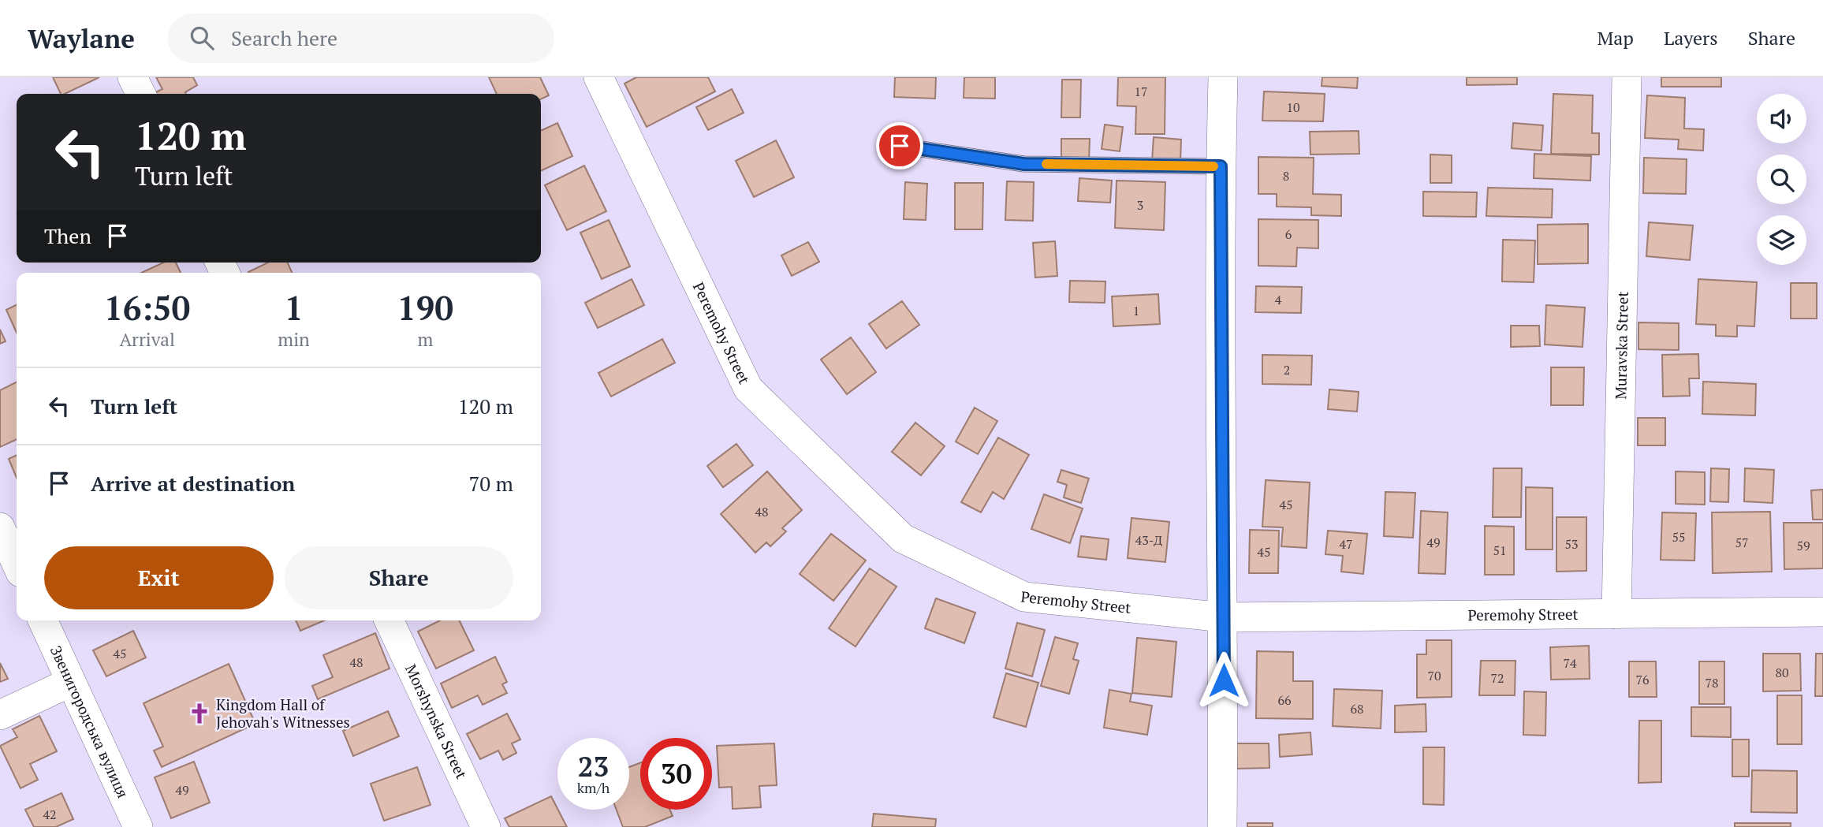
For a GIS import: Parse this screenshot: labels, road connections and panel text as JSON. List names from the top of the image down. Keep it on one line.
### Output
{"streets":{"street":["Peremohy Street","Muravska Street","Звенигородська вулиця","Morshynska Street"]},"crossings":[["Peremohy Street","Muravska Street"]],"places":{"church":["Kingdom Hall of Jehovah's Witnesses"]},"house_numbers":["17","10","8","3","6","4","1","2","45","48","55","43-Д","49","57","47","53","59","51","45","45","48","74","80","70","72","76","78","66","68","49","42"],"page":{"header":"Waylane","search":"Search here","nav":["Map","Layers","Share"],"turn":["120 m","Turn left"],"then":"Then","eta":["16:50","Arrival","1","min","190","m"],"list":[{"name":"Turn left","value":"120 m"},{"name":"Arrive at destination","value":"70 m"}],"buttons":["Exit","Share"],"speed":"23 km/h","limit":"30"}}
